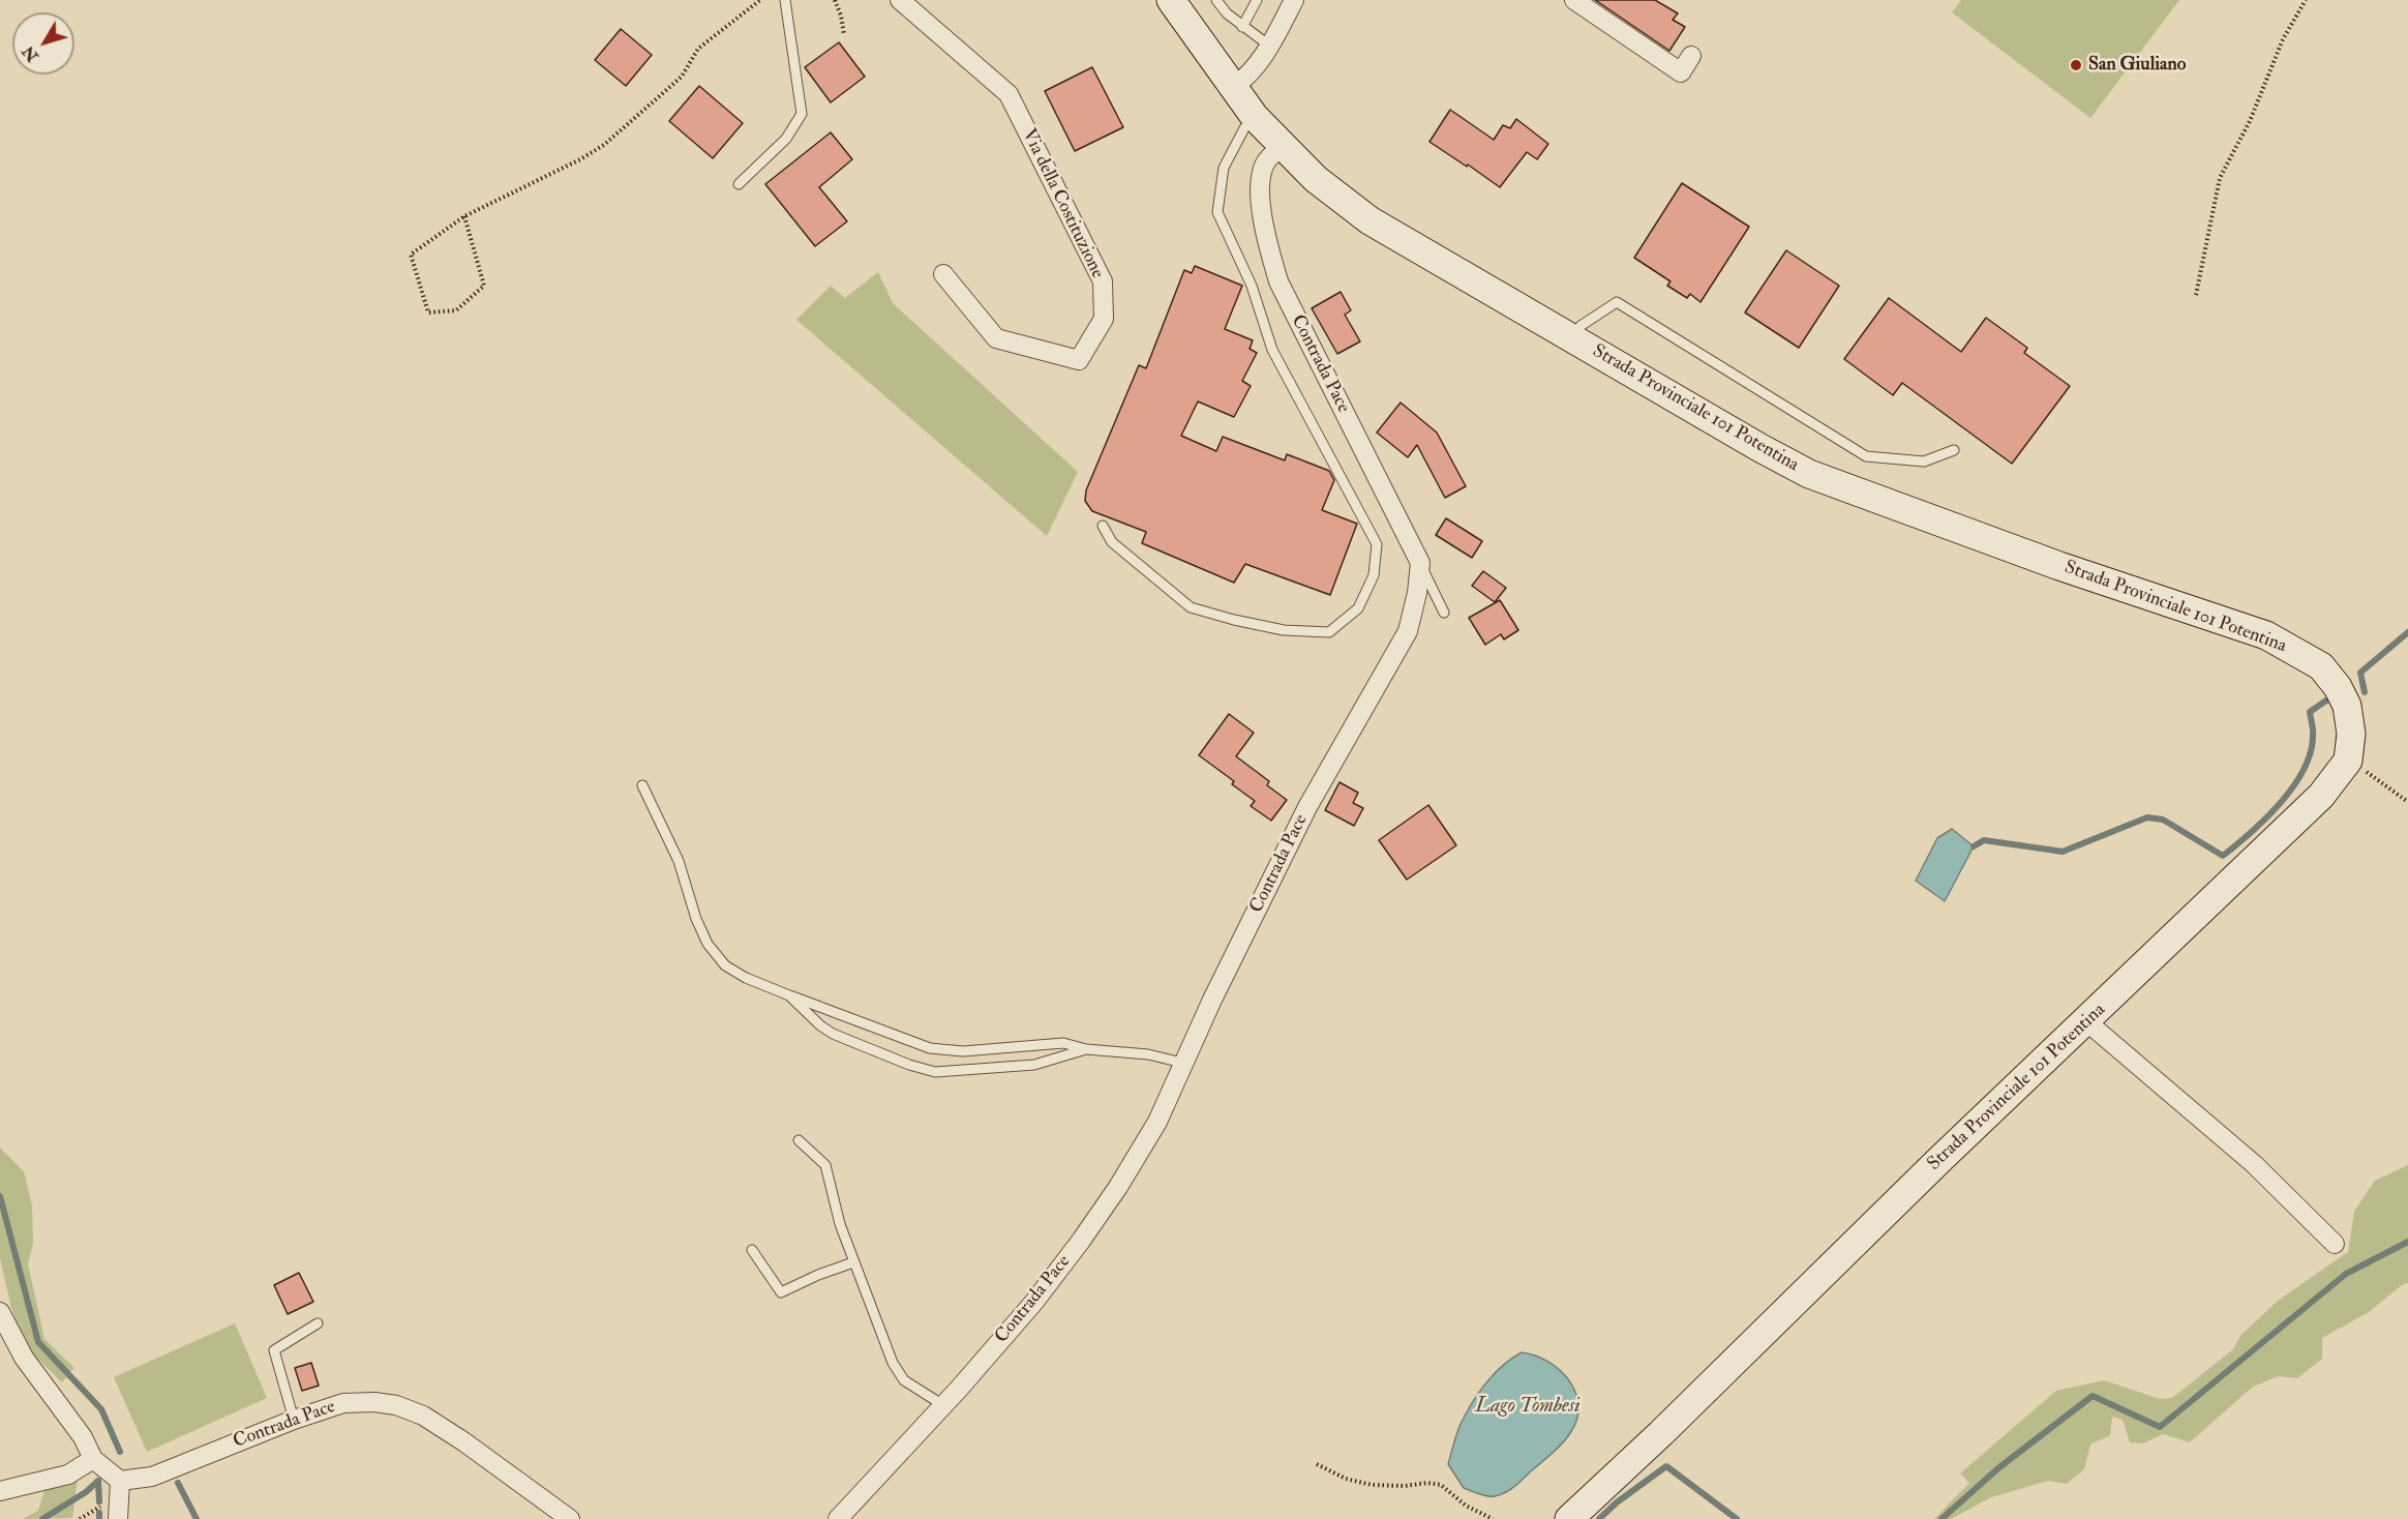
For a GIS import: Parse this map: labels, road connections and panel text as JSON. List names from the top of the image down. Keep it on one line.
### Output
{"streets":{"main road":["Strada Provinciale 101 Potentina"],"street":["Via della Costituzione","Contrada Pace"]},"crossings":[["Contrada Pace","Strada Provinciale 101 Potentina"]],"water":["Lago Tombesi"],"places":["San Giuliano"],"north":"bottom left"}
